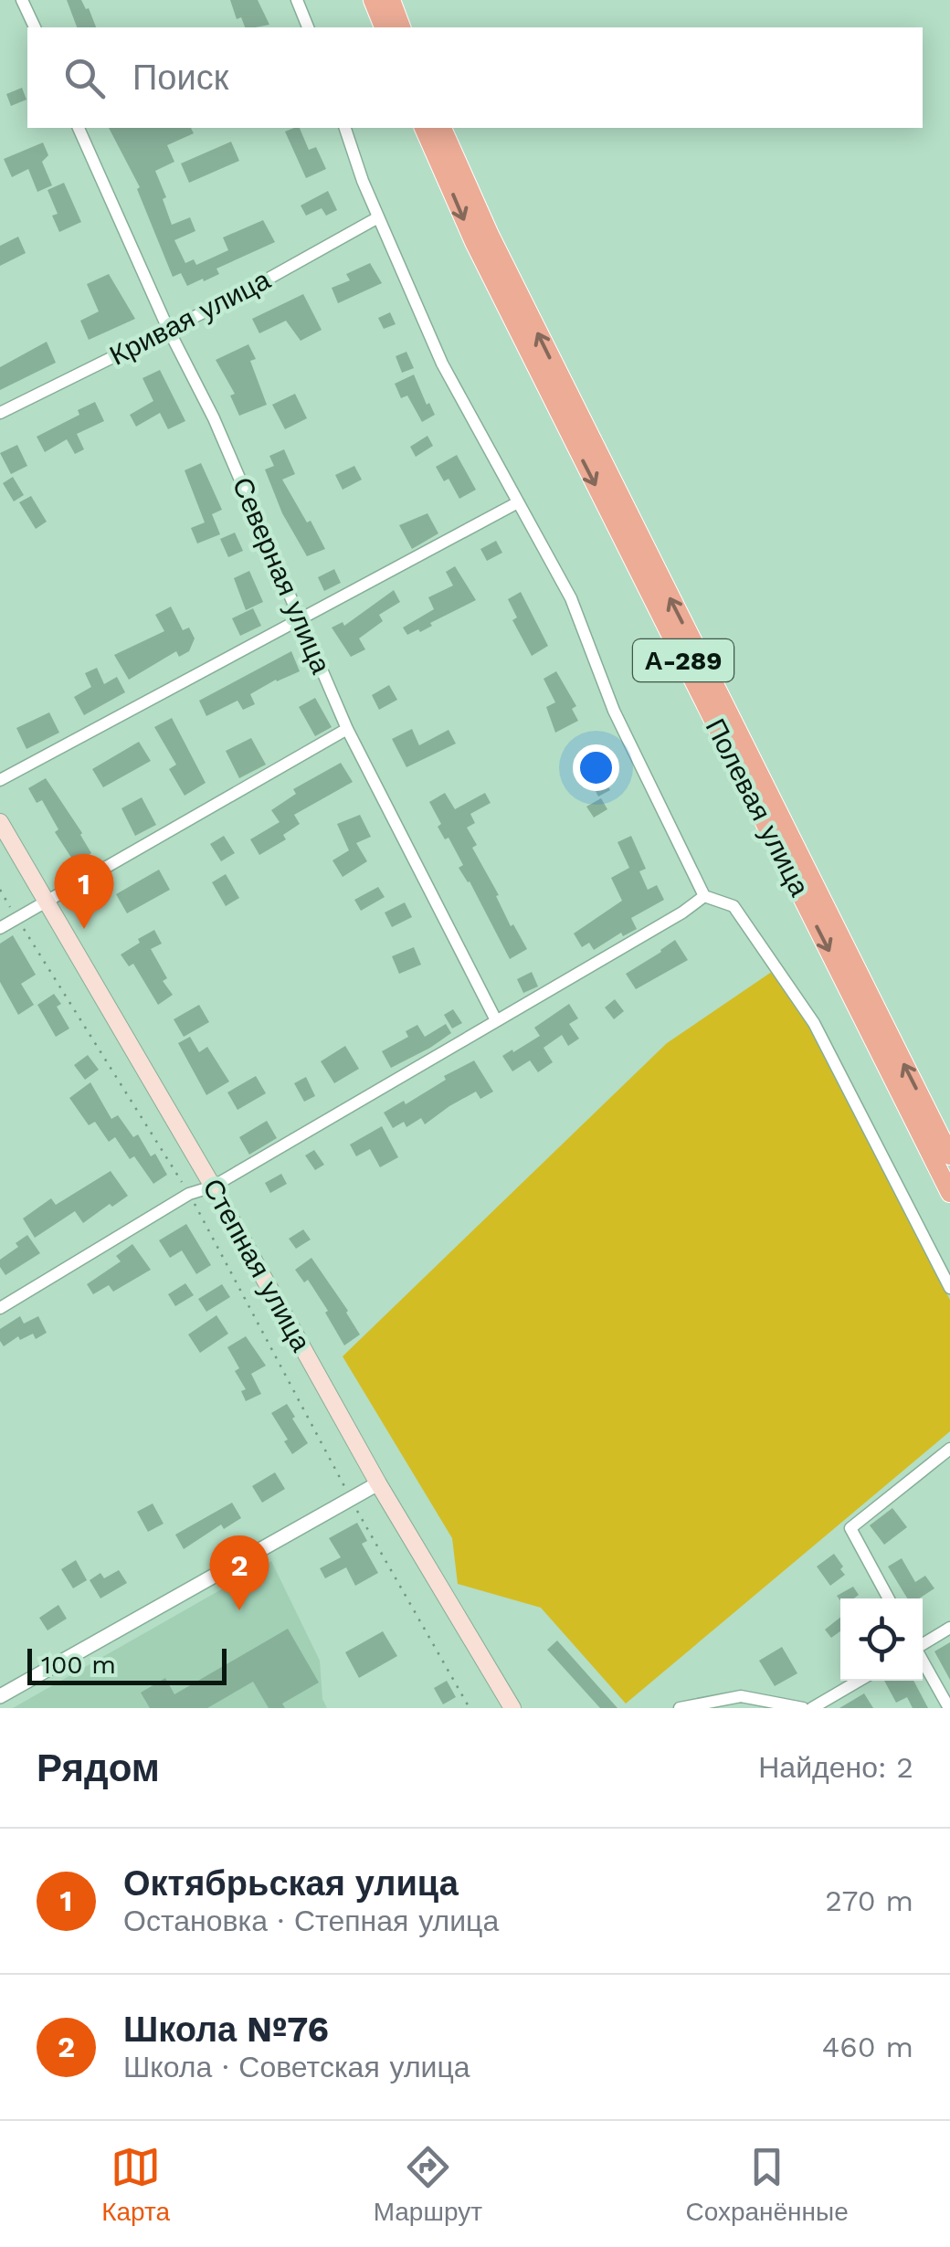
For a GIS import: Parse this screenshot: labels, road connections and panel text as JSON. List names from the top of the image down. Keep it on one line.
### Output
{"streets":{"highway":["А-289","Полевая улица"],"main road":["Степная улица"],"street":["Кривая улица","Северная улица"]},"crossings":[["Кривая улица","Северная улица"]],"scale_bar":"100 m","page":{"search":"Поиск","pins":["1","2"],"scale":"100 m","heading":["Рядом","Найдено: 2"],"list":[{"mark":"1","name":"Октябрьская улица","note":"Остановка · Степная улица","value":"270 m"},{"mark":"2","name":"Школа №76","note":"Школа · Советская улица","value":"460 m"}],"nav":["Карта","Маршрут","Сохранённые"]}}
